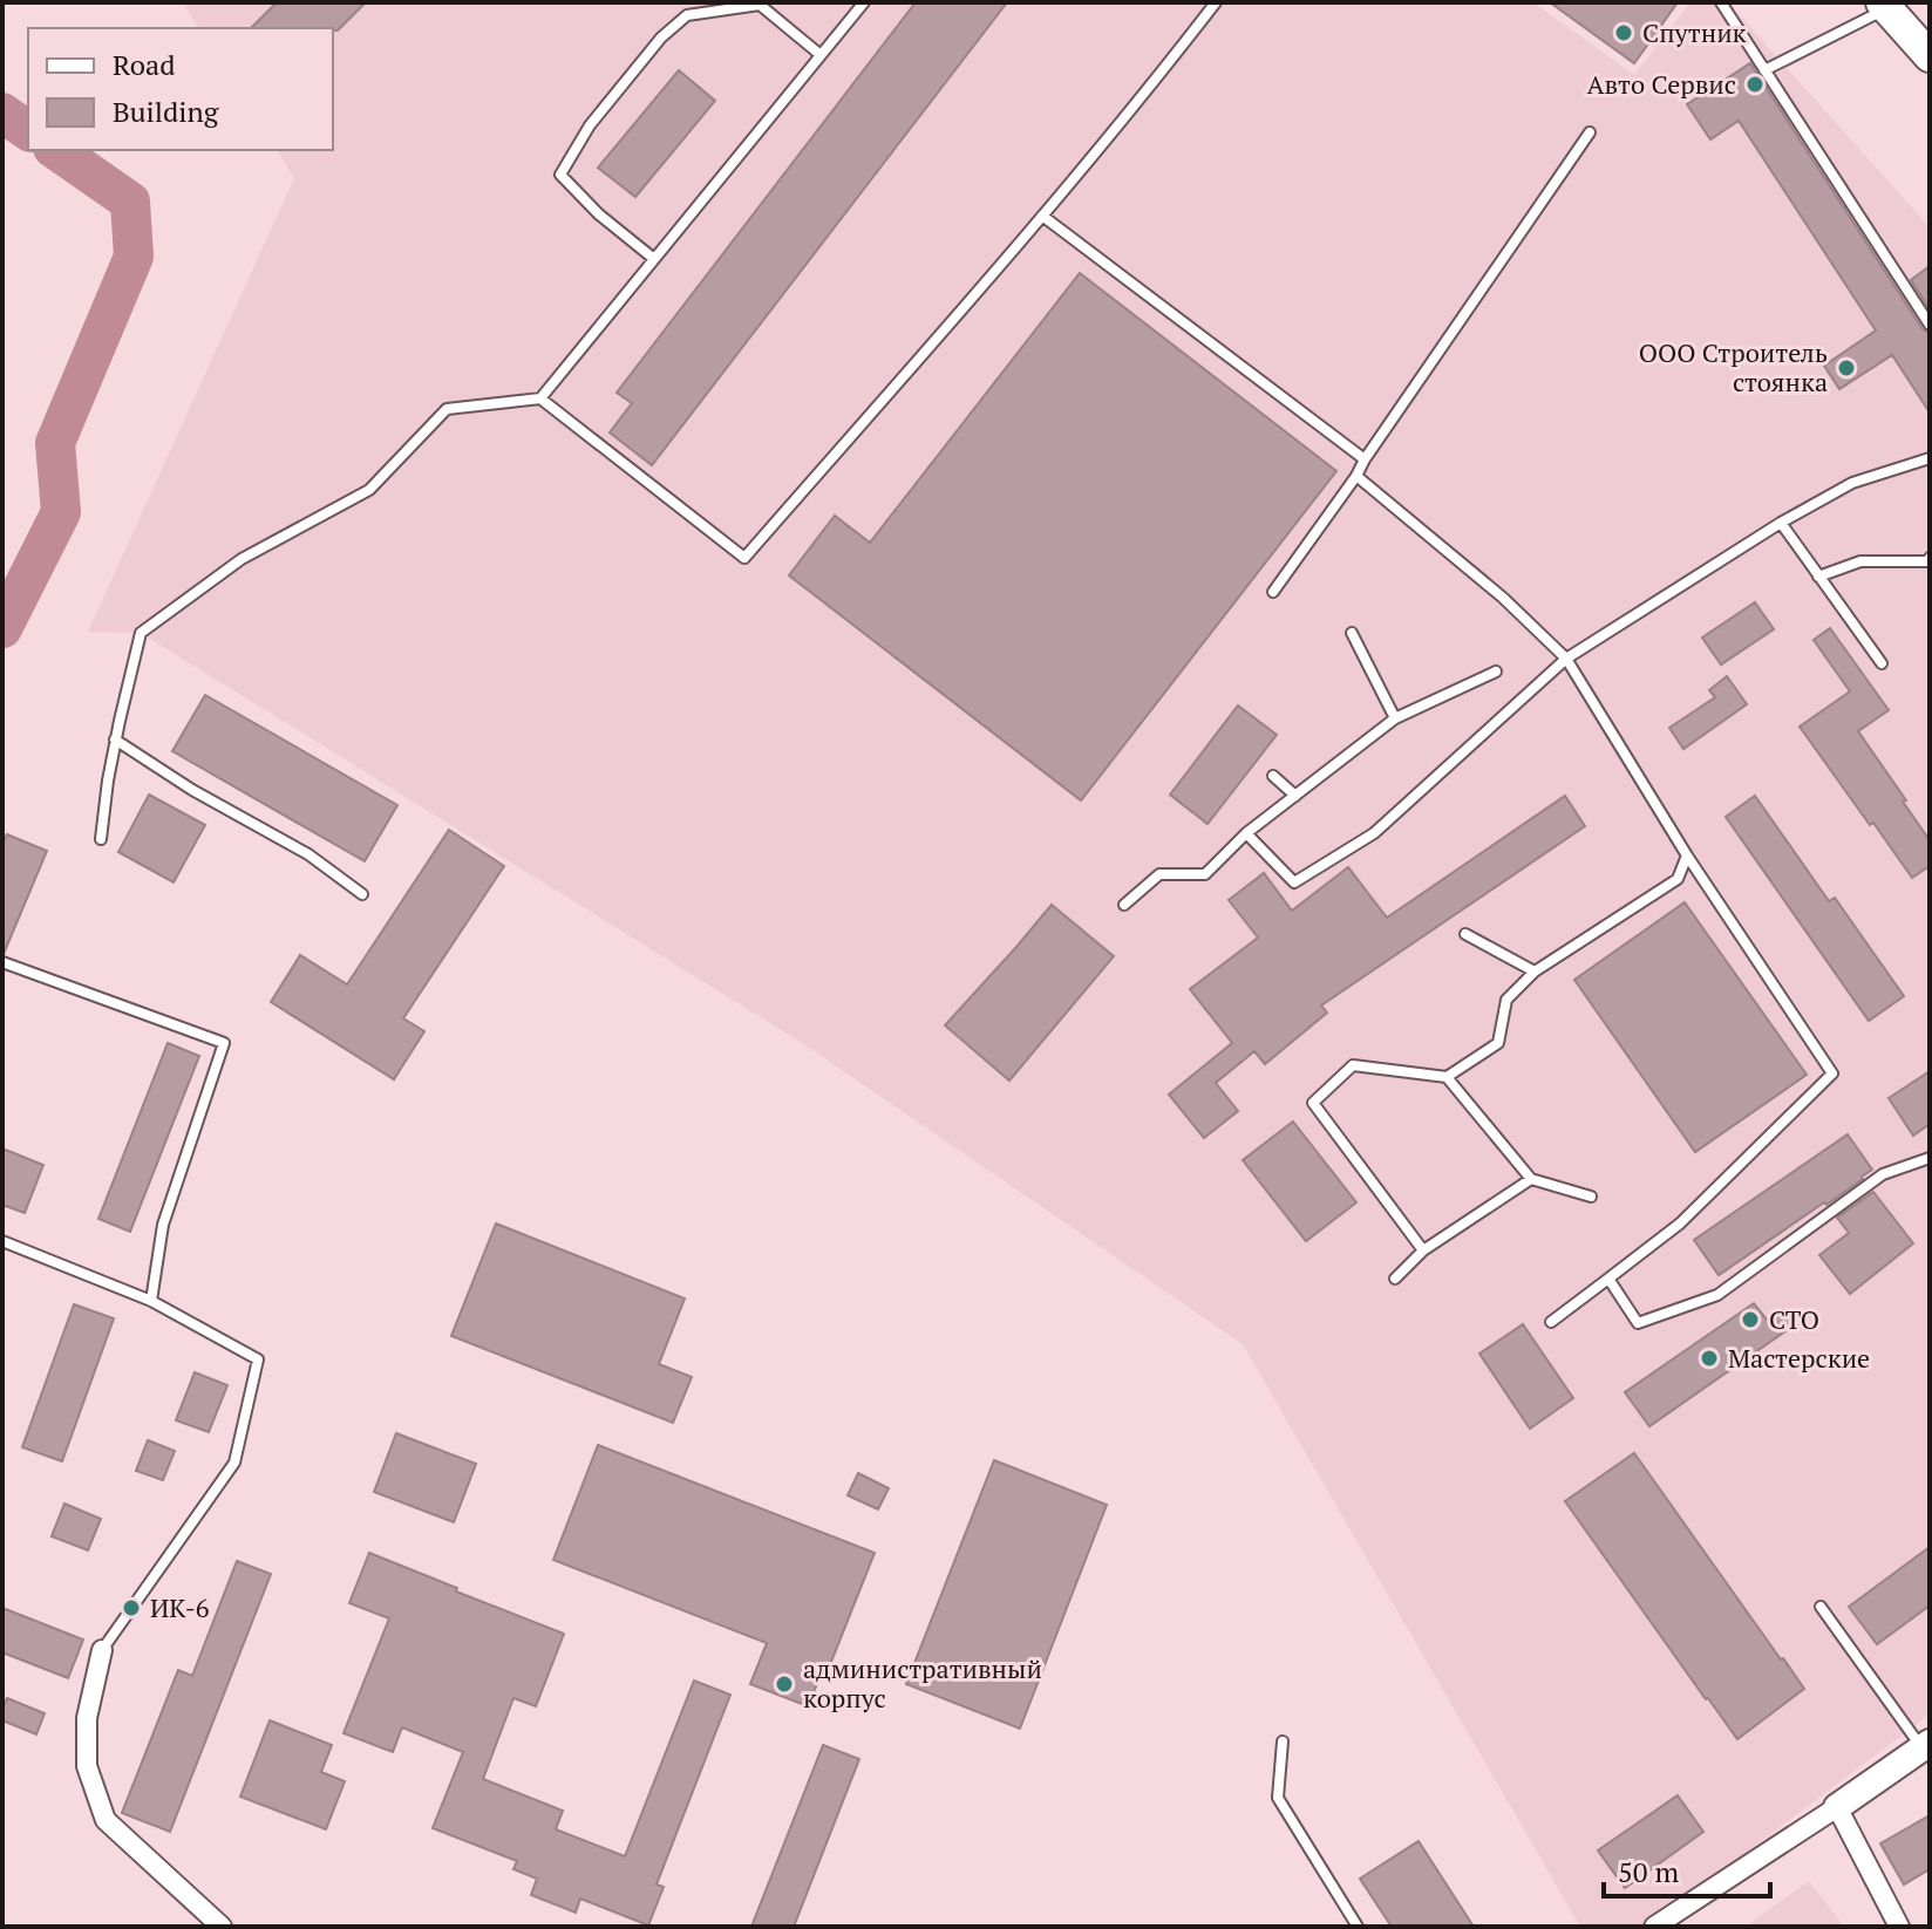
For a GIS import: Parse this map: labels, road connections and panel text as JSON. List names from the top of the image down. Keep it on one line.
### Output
{"places":["Спутник","Авто Сервис","ООО Строитель стоянка","СТО","Мастерские","ИК-6","административный корпус"],"legend":["Road","Building"],"scale_bar":"50 m"}
